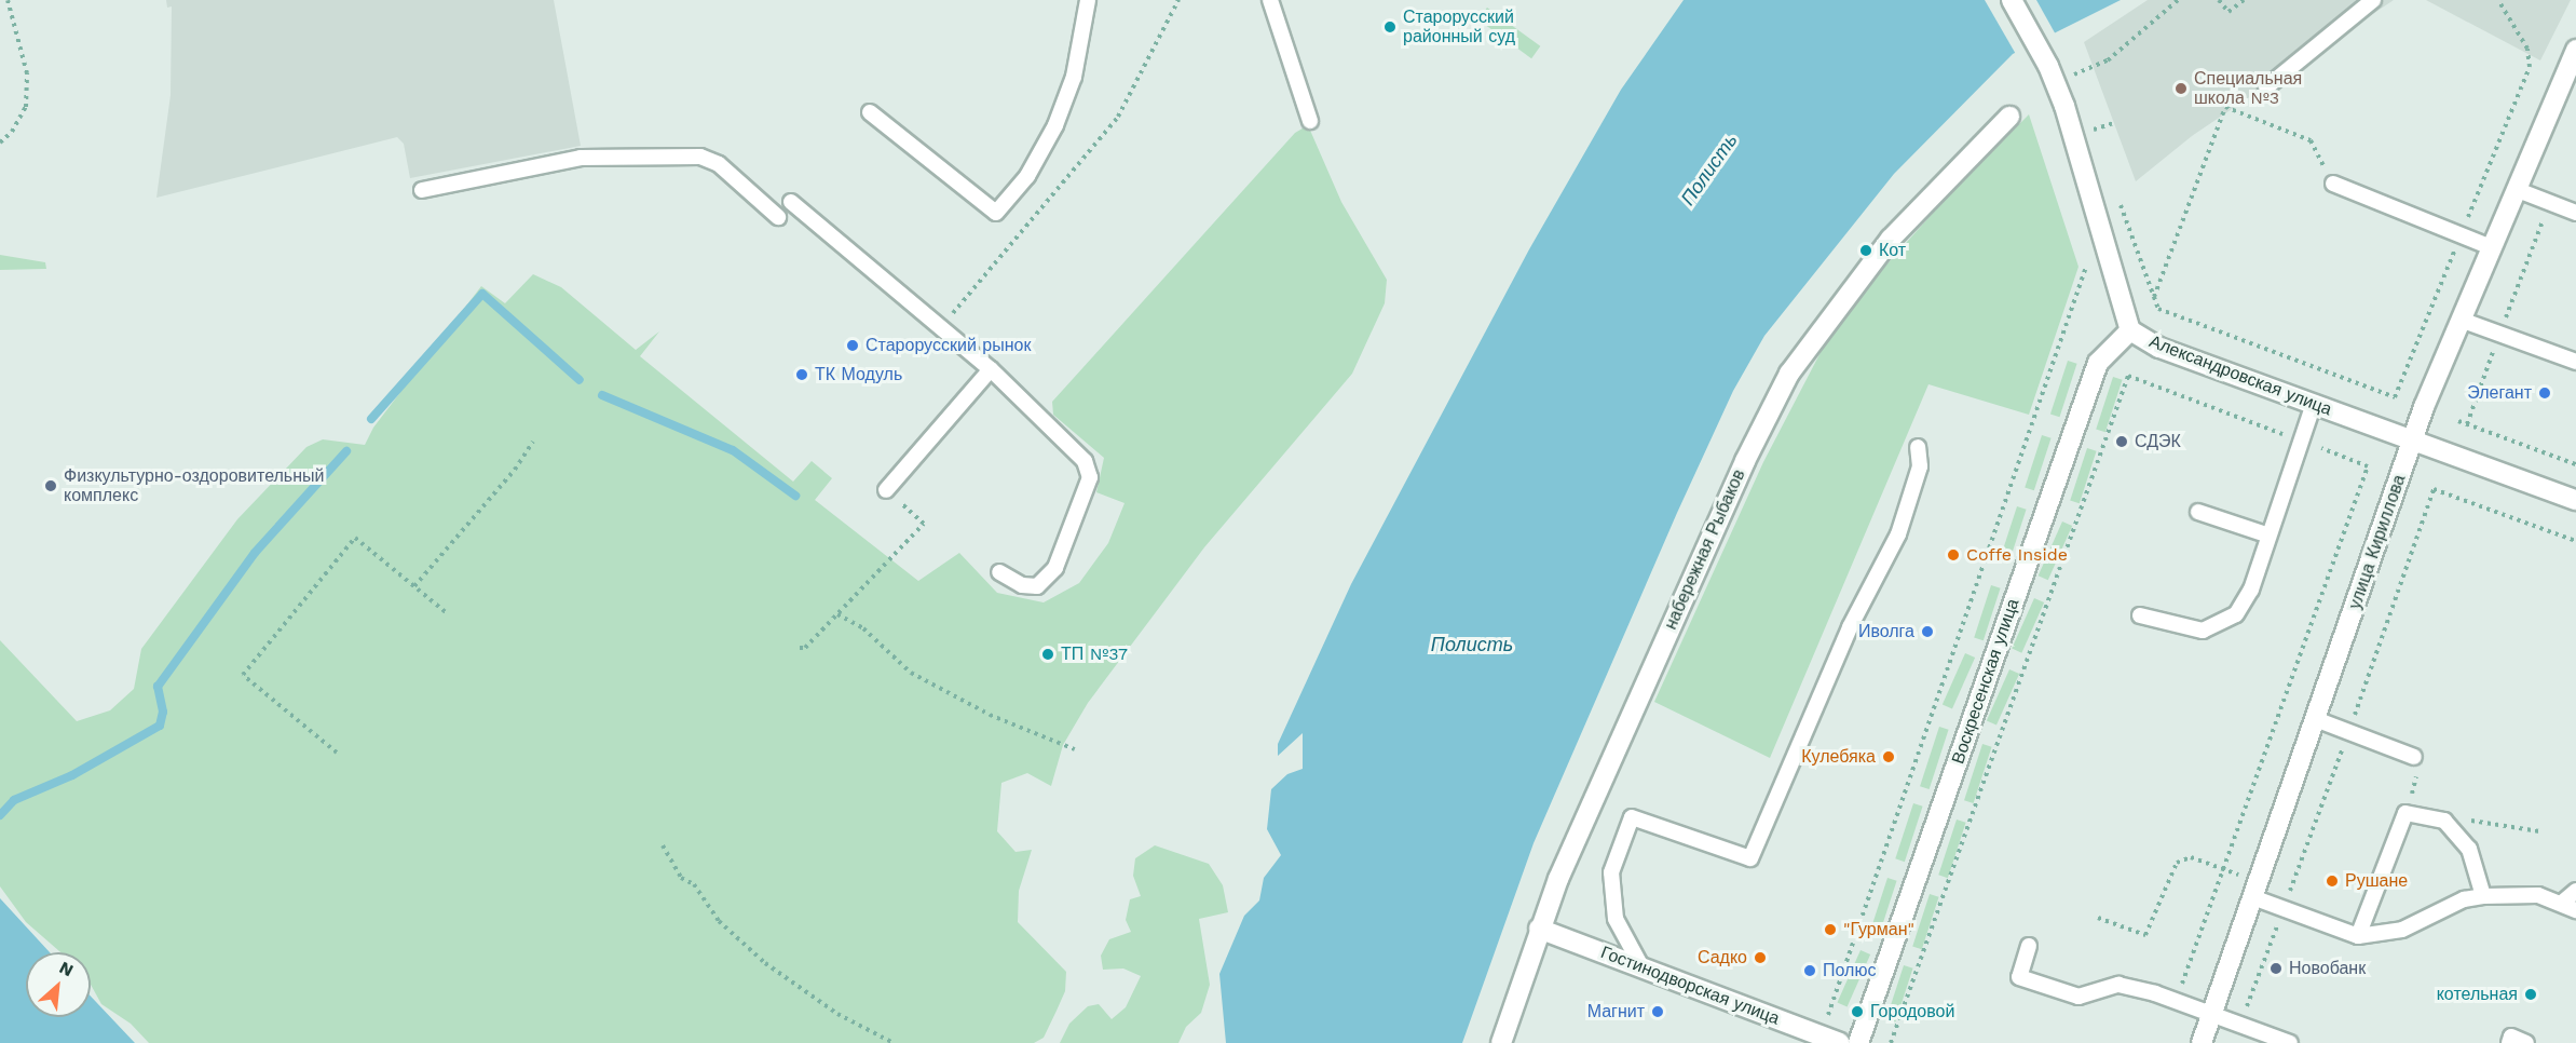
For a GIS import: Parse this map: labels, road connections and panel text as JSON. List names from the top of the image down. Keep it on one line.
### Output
{"streets":{"street":["Александровская улица","улица Кириллова","набережная Рыбаков","Воскресенская улица","Гостинодворская улица"]},"crossings":[["Александровская улица","улица Кириллова"],["Александровская улица","Воскресенская улица"],["набережная Рыбаков","Гостинодворская улица"]],"water":["Полисть"],"places":["Старорусский районный суд","Специальная школа №3","Кот","Старорусский рынок","ТК Модуль","Элегант","СДЭК","Физкультурно-оздоровительный комплекс","Coffe Inside","Иволга","ТП №37","Кулебяка","Рушане","\"Гурман\"","Садко","Новобанк","Полюс","котельная","Магнит","Городовой"],"north":"top right"}
